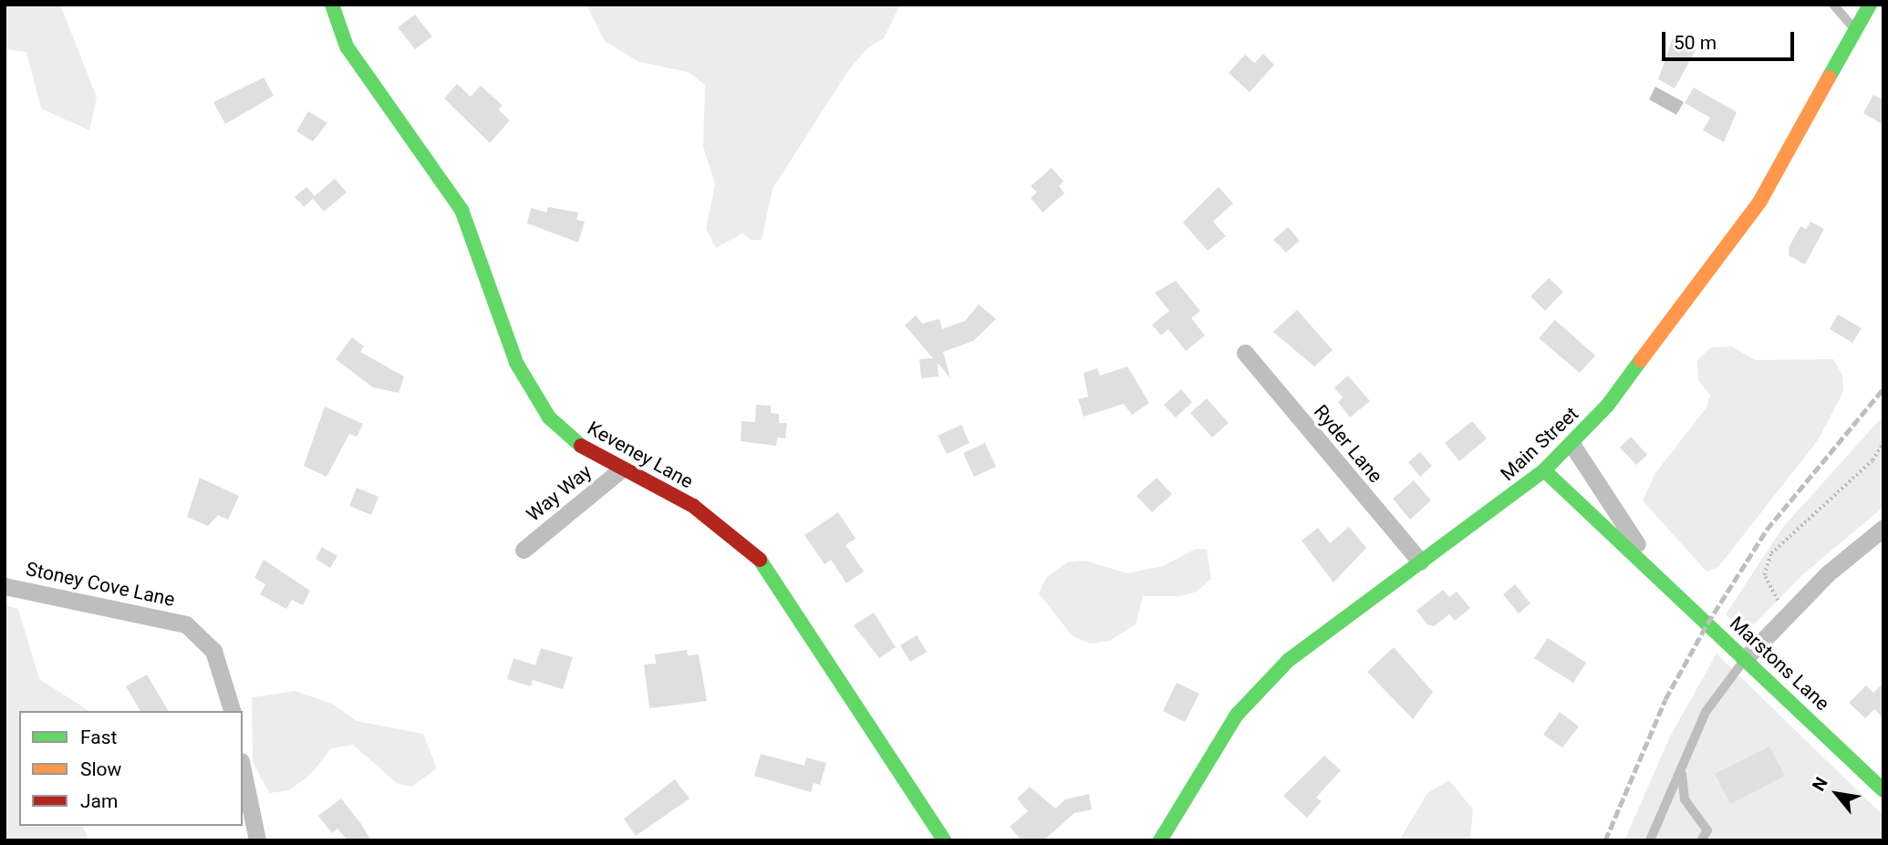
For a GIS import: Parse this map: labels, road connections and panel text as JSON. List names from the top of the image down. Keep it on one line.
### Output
{"streets":{"street":["Ryder Lane","Main Street","Keveney Lane","Way Way","Stoney Cove Lane","Marstons Lane"]},"crossings":[["Ryder Lane","Main Street"],["Main Street","Marstons Lane"],["Keveney Lane","Way Way"]],"legend":["Fast","Slow","Jam"],"scale_bar":"50 m","north":"top left"}
